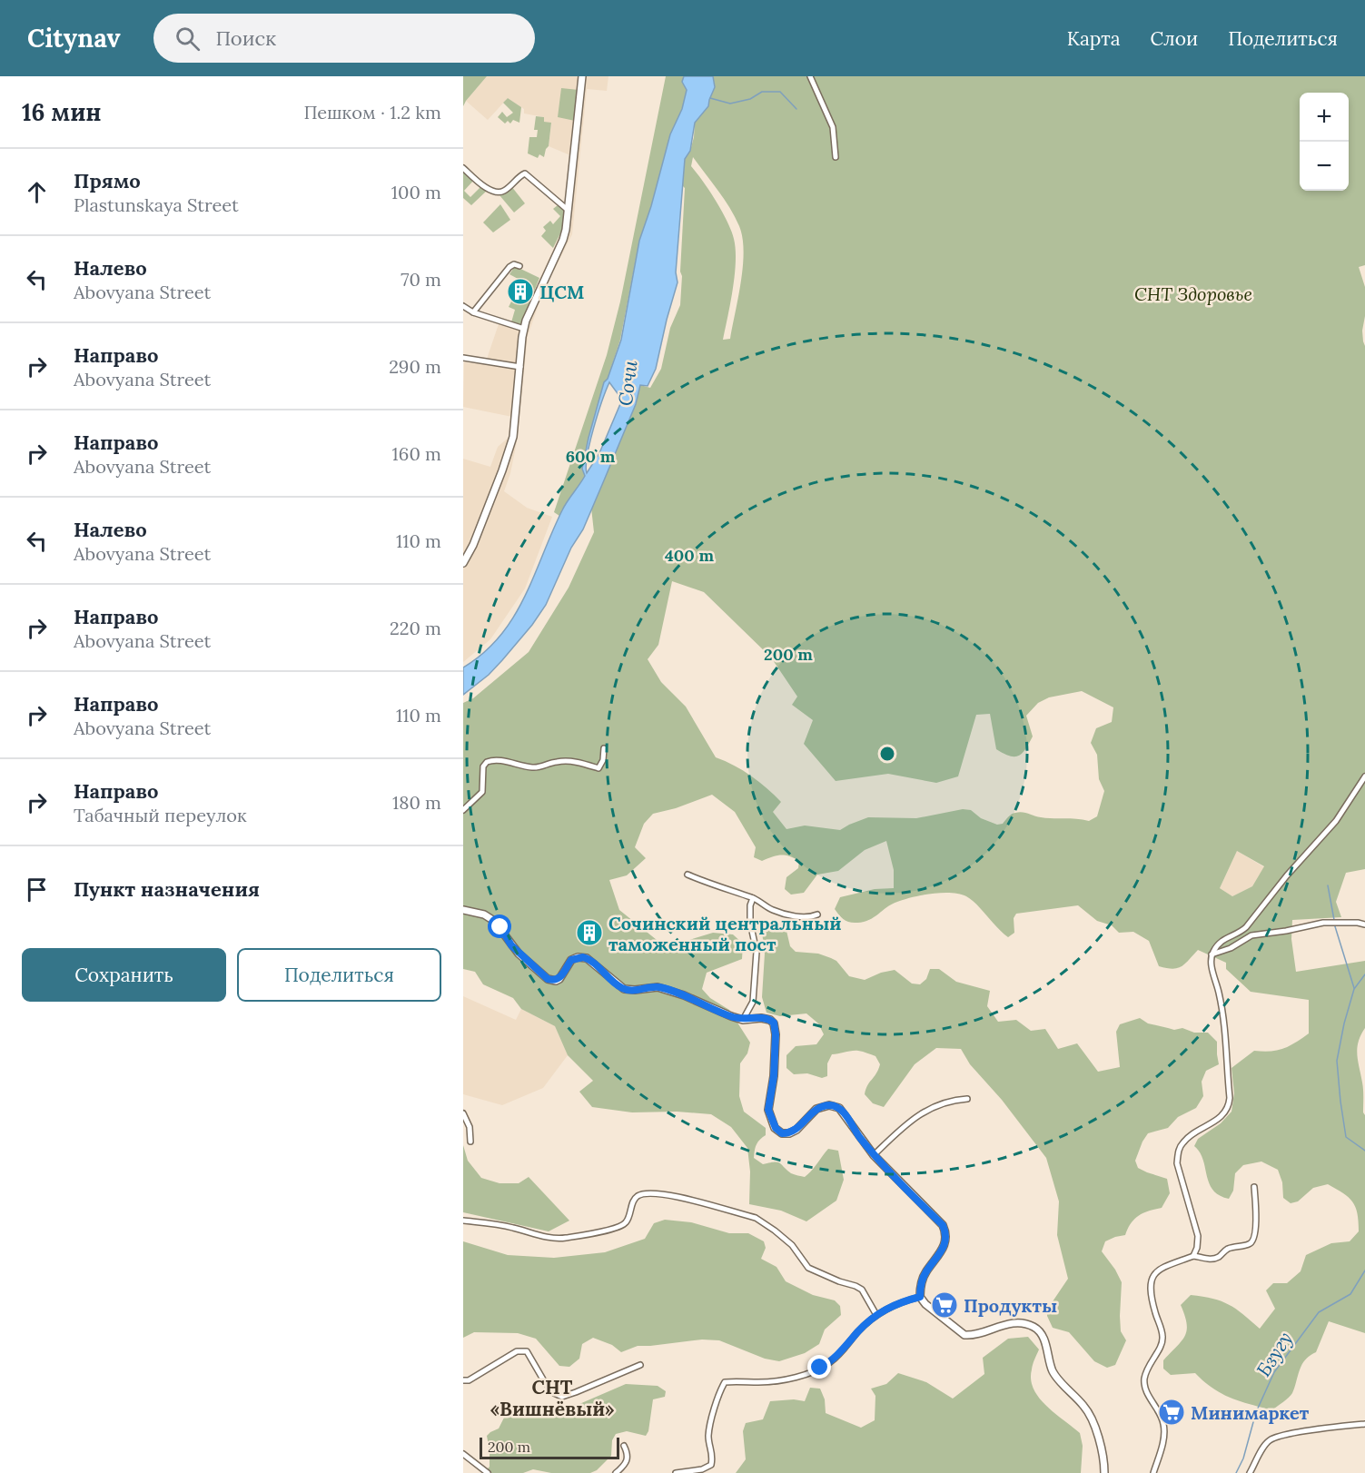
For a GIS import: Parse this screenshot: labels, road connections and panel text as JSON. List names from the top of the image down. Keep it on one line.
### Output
{"districts":["СНТ «Вишнёвый»"],"water":["Сочи","Бзугу"],"parks":["СНТ Здоровье"],"places":{"building":["ЦСМ","Сочинский центральный таможенный пост"],"supermarket":["Продукты","Минимаркет"]},"scale_bar":"200 m","page":{"header":"Citynav","search":"Поиск","nav":["Карта","Слои","Поделиться"],"heading":["16 мин","Пешком · 1.2 km"],"map_buttons":["+","−"],"list":[["Прямо","Plastunskaya Street","100 m"],["Налево","Abovyana Street","70 m"],["Направо","Abovyana Street","290 m"],["Направо","Abovyana Street","160 m"],["Налево","Abovyana Street","110 m"],["Направо","Abovyana Street","220 m"],["Направо","Abovyana Street","110 m"],["Направо","Табачный переулок","180 m"],"Пункт назначения"],"buttons":["Сохранить","Поделиться"],"scale":"200 m"},"rings":["600 m","400 m","200 m"]}
